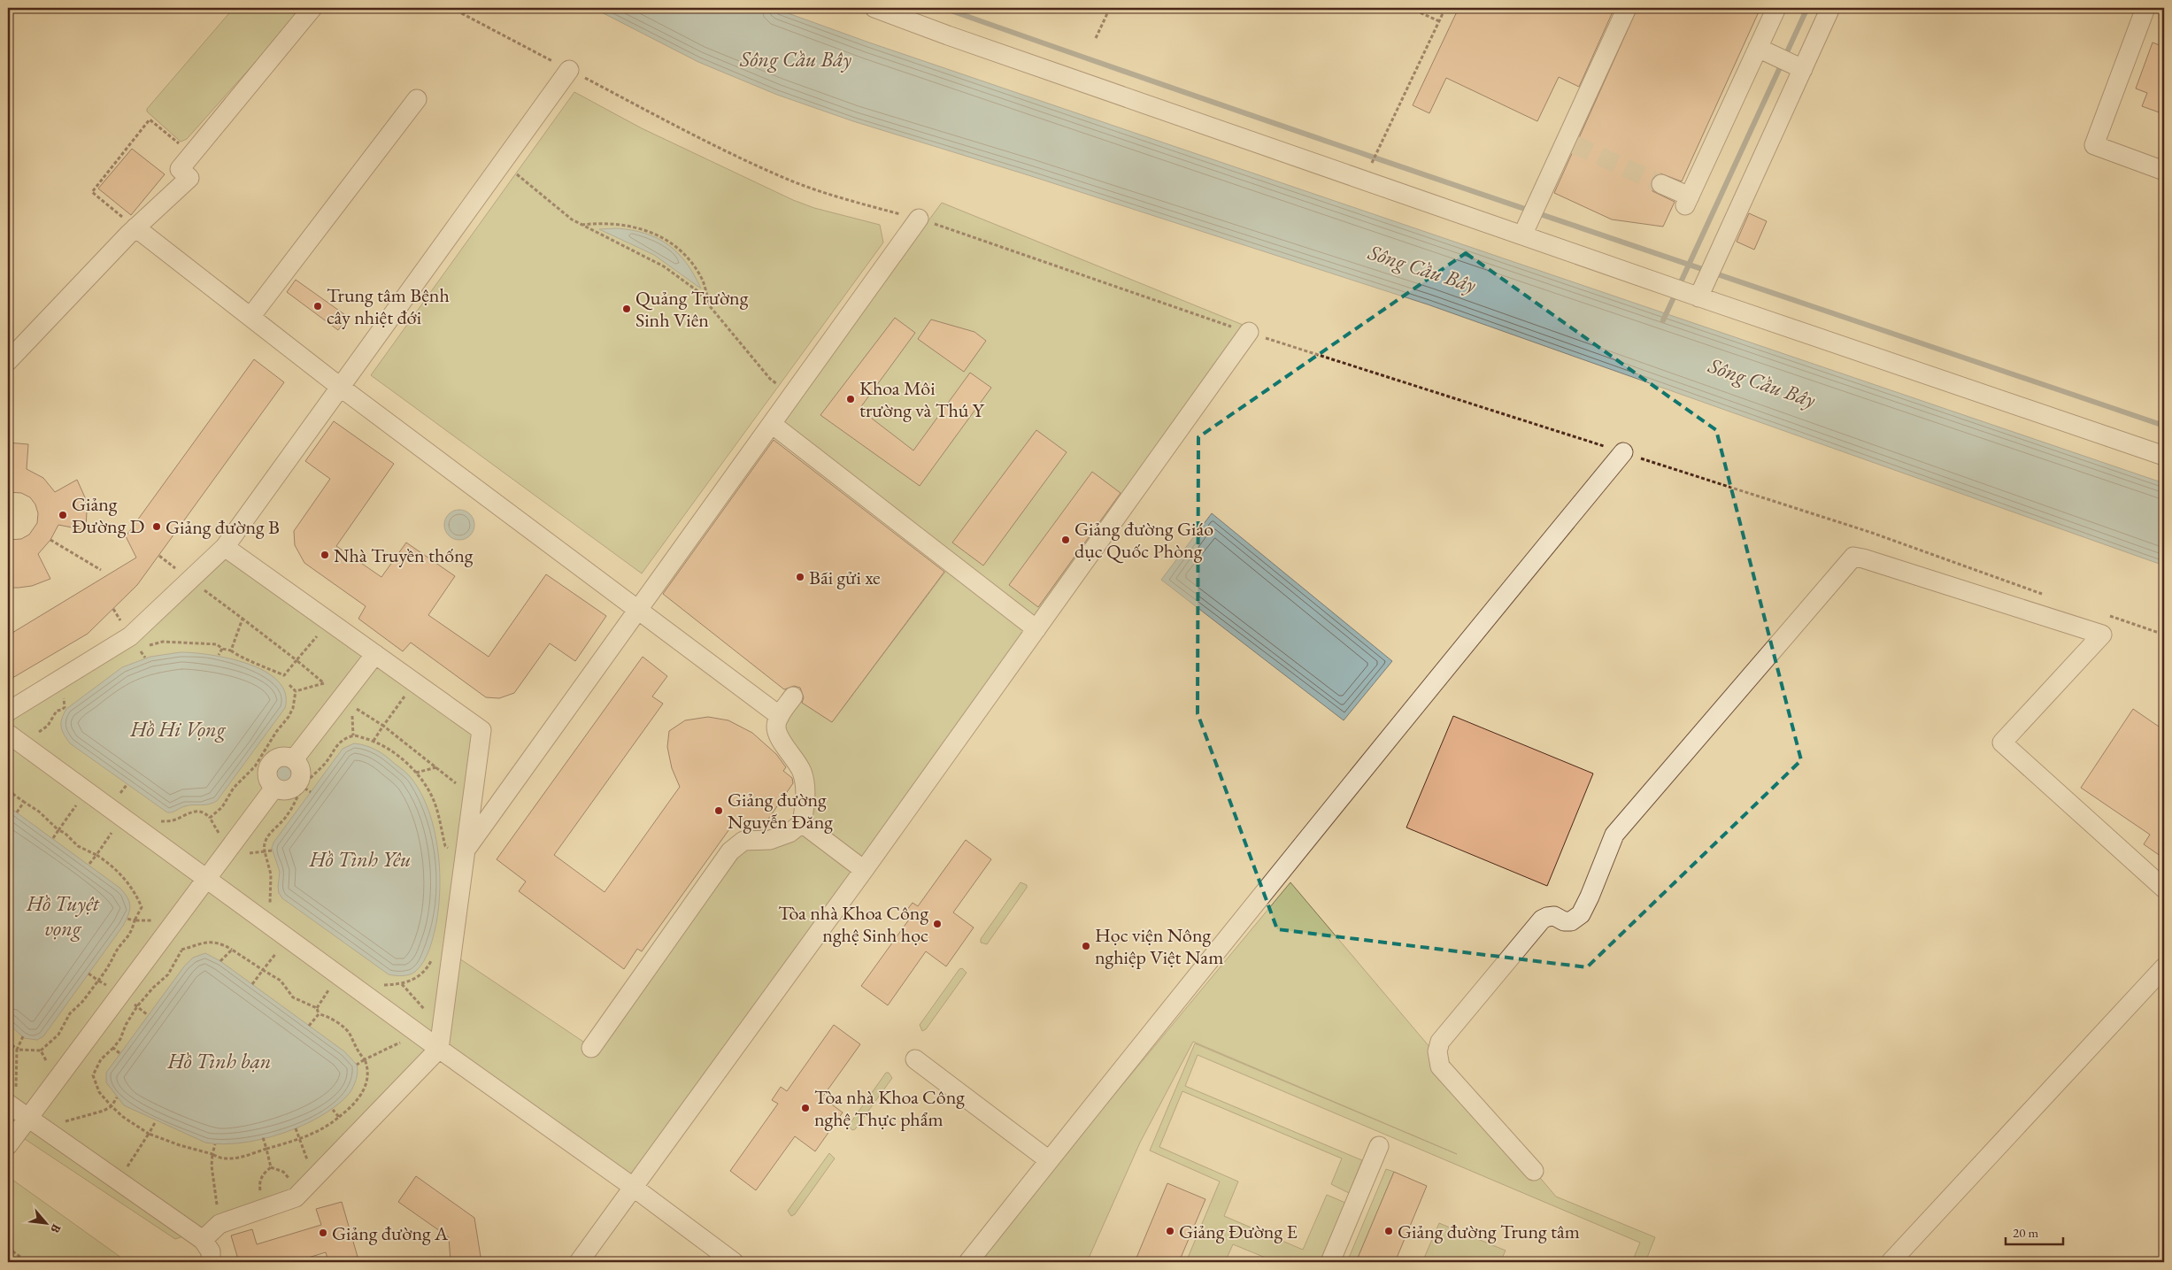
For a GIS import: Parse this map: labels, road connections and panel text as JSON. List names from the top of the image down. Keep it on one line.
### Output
{"water":["Sông Cầu Bây","Hồ Hi Vọng","Hồ Tình Yêu","Hồ Tuyệt vọng","Hồ Tình bạn"],"places":["Trung tâm Bệnh cây nhiệt đới","Quảng Trường Sinh Viên","Khoa Môi trường và Thú Y","Giảng Đường D","Giảng đường B","Giảng đường Giáo dục Quốc Phòng","Nhà Truyền thống","Bãi gửi xe","Giảng đường Nguyễn Đăng","Tòa nhà Khoa Công nghệ Sinh học","Học viện Nông nghiệp Việt Nam","Tòa nhà Khoa Công nghệ Thực phẩm","Giảng Đường E","Giảng đường Trung tâm","Giảng đường A"],"scale_bar":"20 m","north":"bottom right"}
